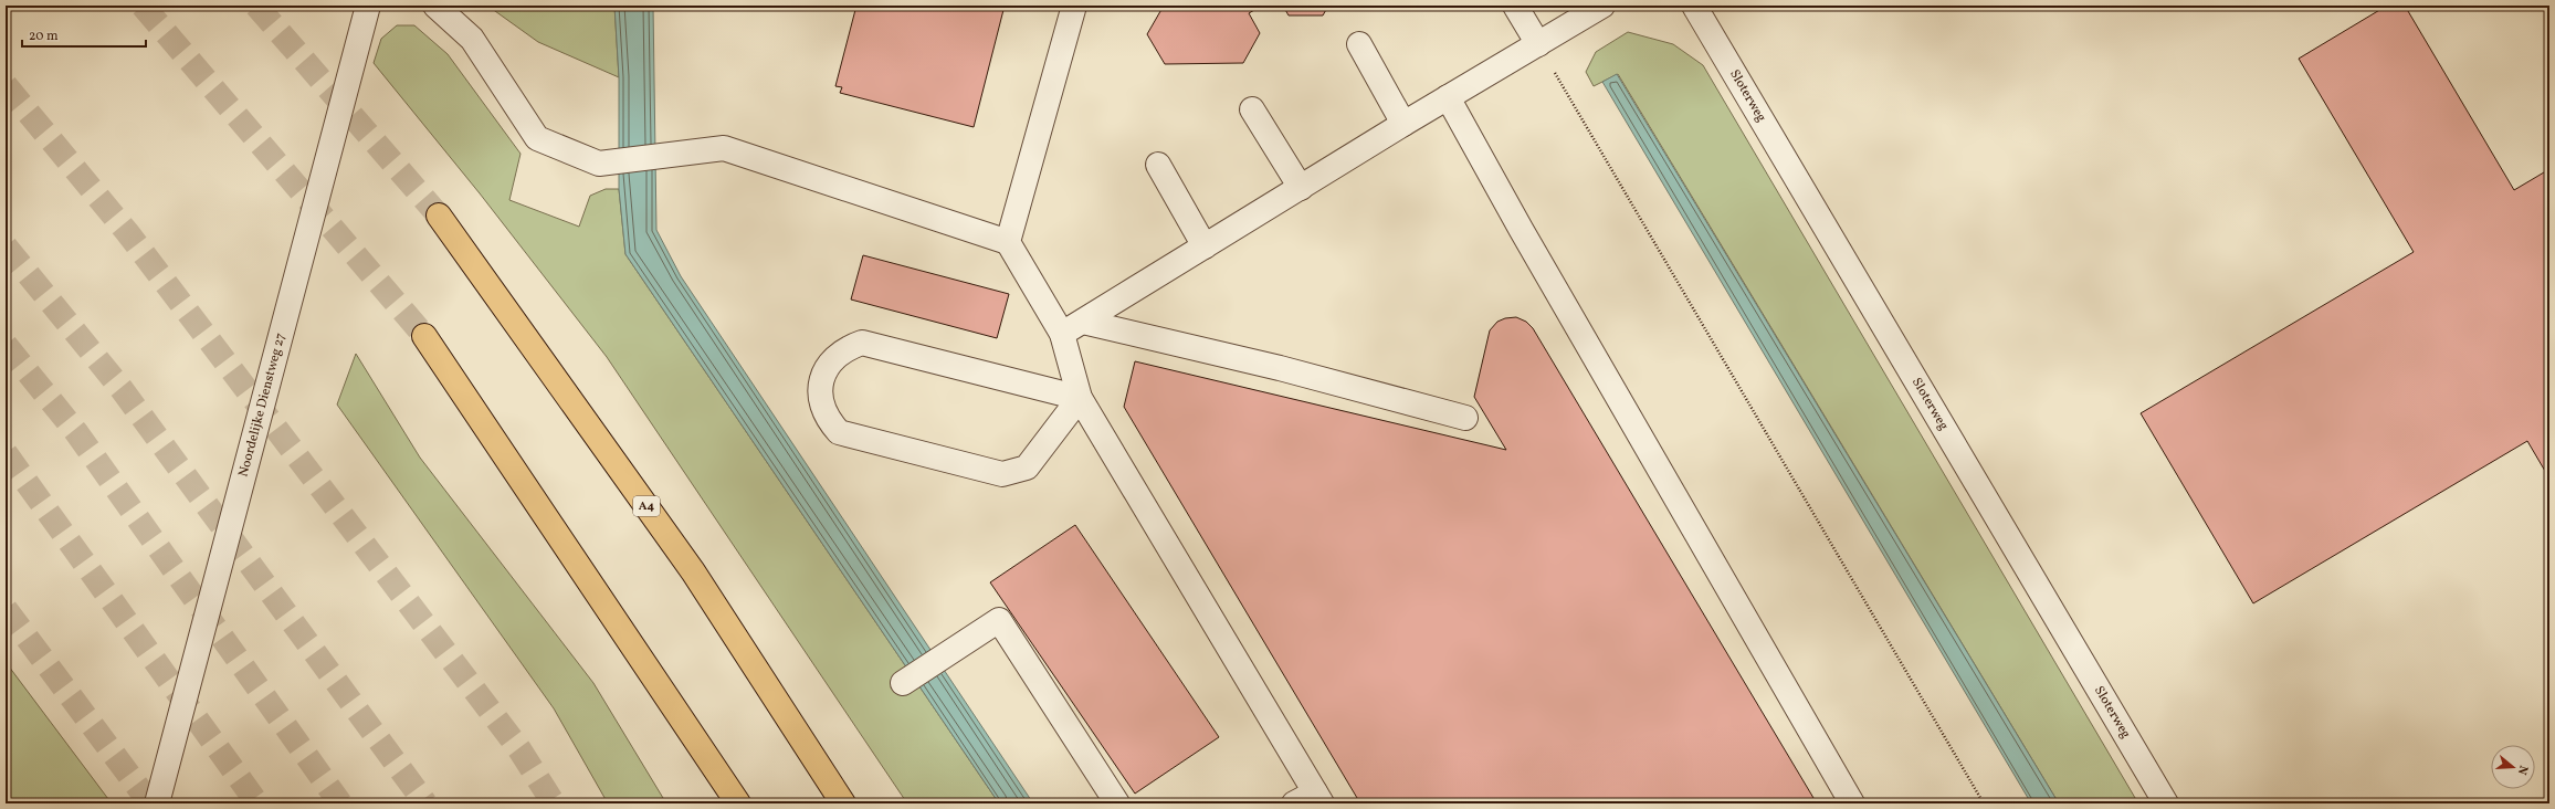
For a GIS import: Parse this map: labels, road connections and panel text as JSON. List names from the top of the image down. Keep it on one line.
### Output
{"streets":{"highway":["A4"],"street":["Sloterweg","Noordelijke Dienstweg 27"]},"scale_bar":"20 m","north":"right"}
